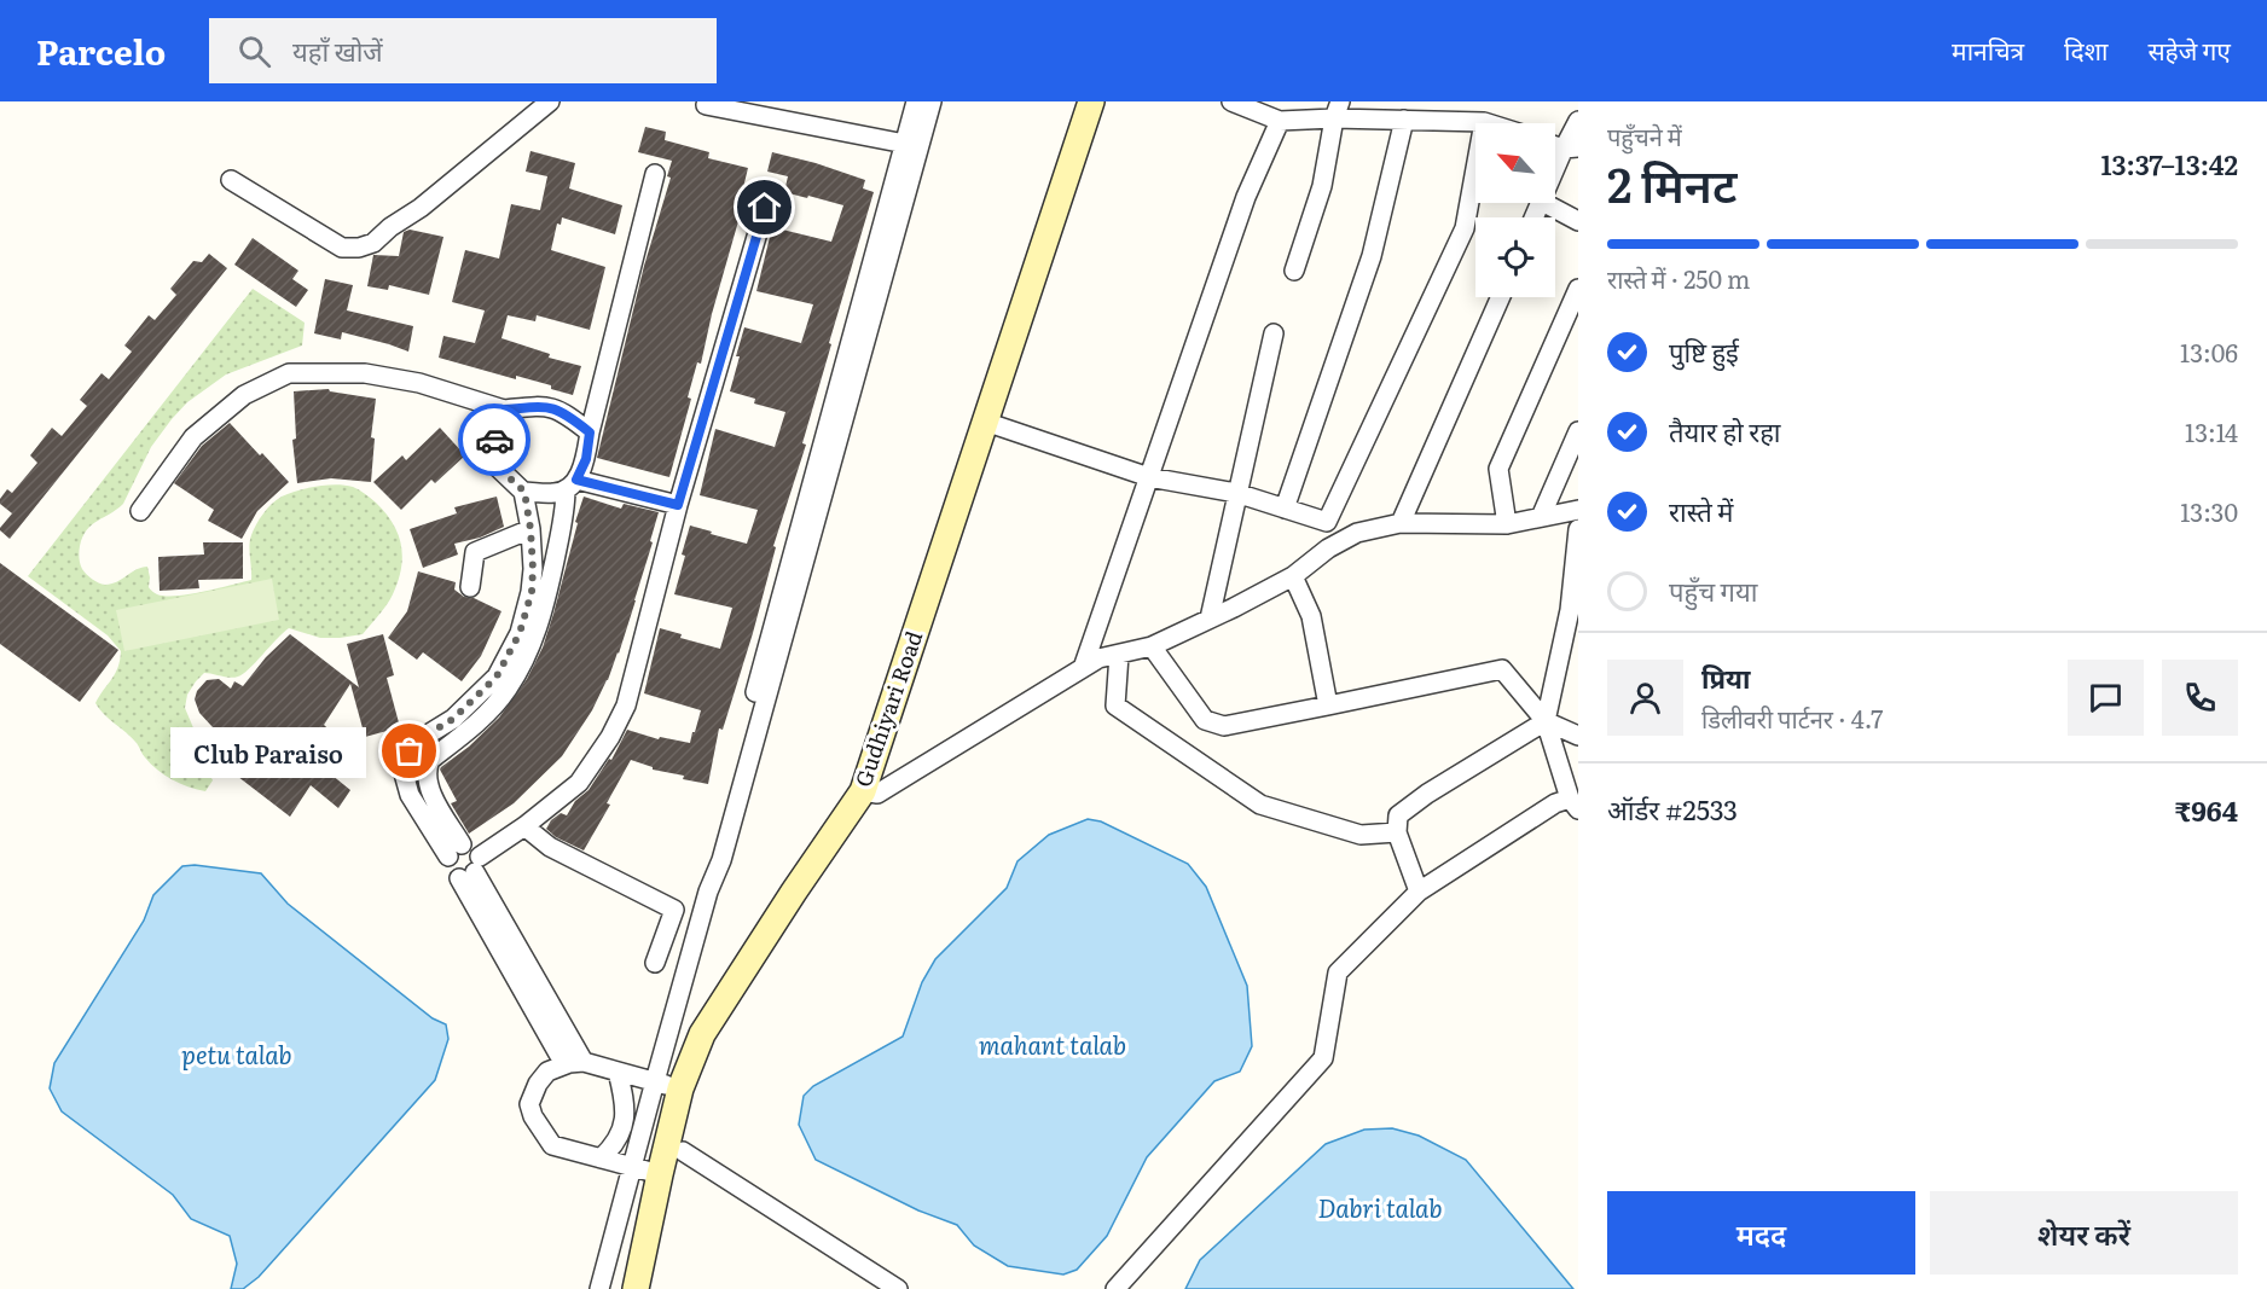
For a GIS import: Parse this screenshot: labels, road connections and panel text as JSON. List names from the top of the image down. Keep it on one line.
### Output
{"streets":{"street":["Gudhiyari Road"]},"water":["mahant talab","petu talab","Dabri talab"],"places":["Club Paraiso"],"north":"top left","page":{"header":"Parcelo","search":"यहाँ खोजें","nav":["मानचित्र","दिशा","सहेजे गए"],"heading":["2 मिनट","पहुँचने में","13:37–13:42"],"panel":["प्रिया","डिलीवरी पार्टनर · 4.7","ऑर्डर #2533","₹964"],"bar":"रास्ते में · 250 m","list":[["पुष्टि हुई","13:06"],["तैयार हो रहा","13:14"],["रास्ते में","13:30"],"पहुँच गया"],"bubble":"Club Paraiso","buttons":["मदद","शेयर करें"]}}
